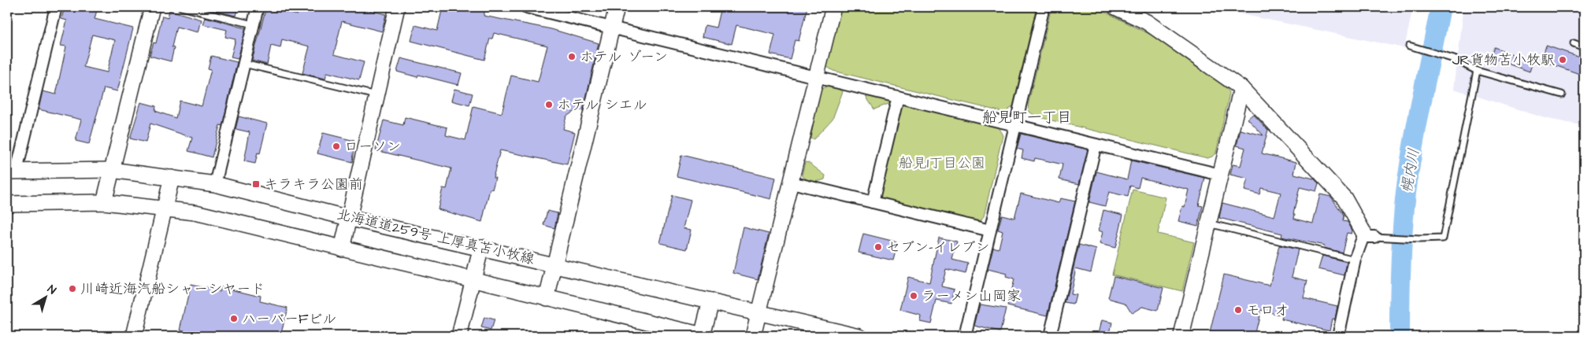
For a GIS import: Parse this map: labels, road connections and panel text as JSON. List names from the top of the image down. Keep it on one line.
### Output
{"streets":{"street":["北海道道259号 上厚真苫小牧線"]},"districts":["船見町一丁目"],"water":["幌内川"],"parks":["船見1丁目公園"],"places":{"other":["ホテル ゾーン","JR貨物苫小牧駅","ホテル シエル","ローソン","セブン-イレブン","川崎近海汽船シャーシヤード","ラーメン山岡家","モロオ","ハーバーFビル"],"transit":["キラキラ公園前"]},"north":"top right"}
